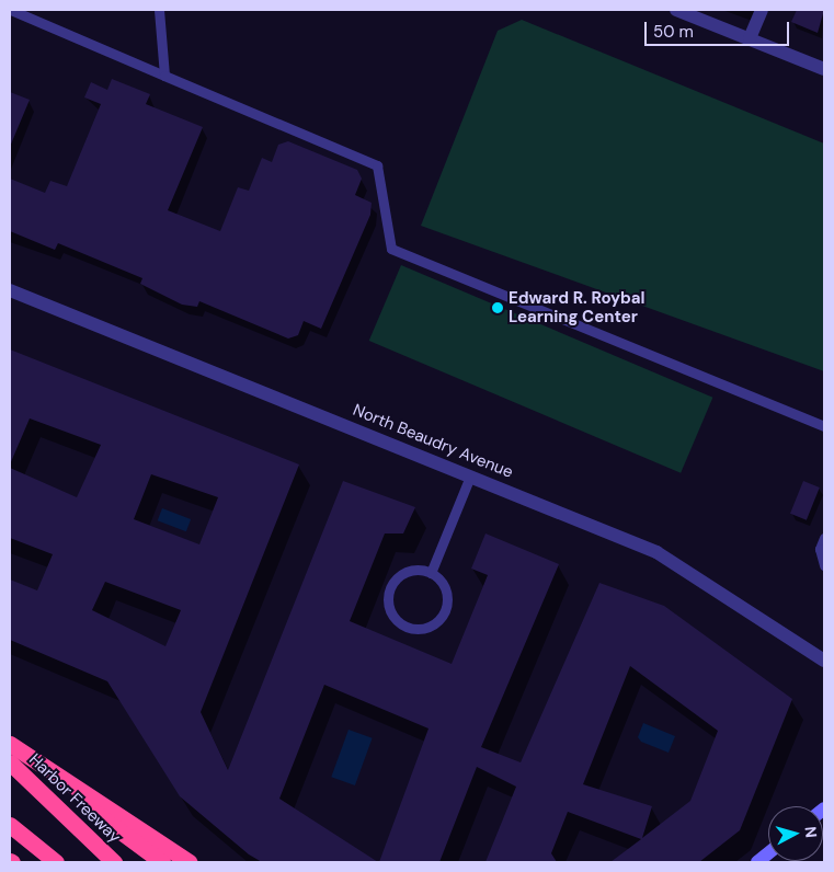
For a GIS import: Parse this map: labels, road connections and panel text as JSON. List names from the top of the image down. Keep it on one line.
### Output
{"streets":{"highway":["Harbor Freeway"],"street":["North Beaudry Avenue"]},"places":["Edward R. Roybal Learning Center"],"scale_bar":"50 m","north":"right"}
